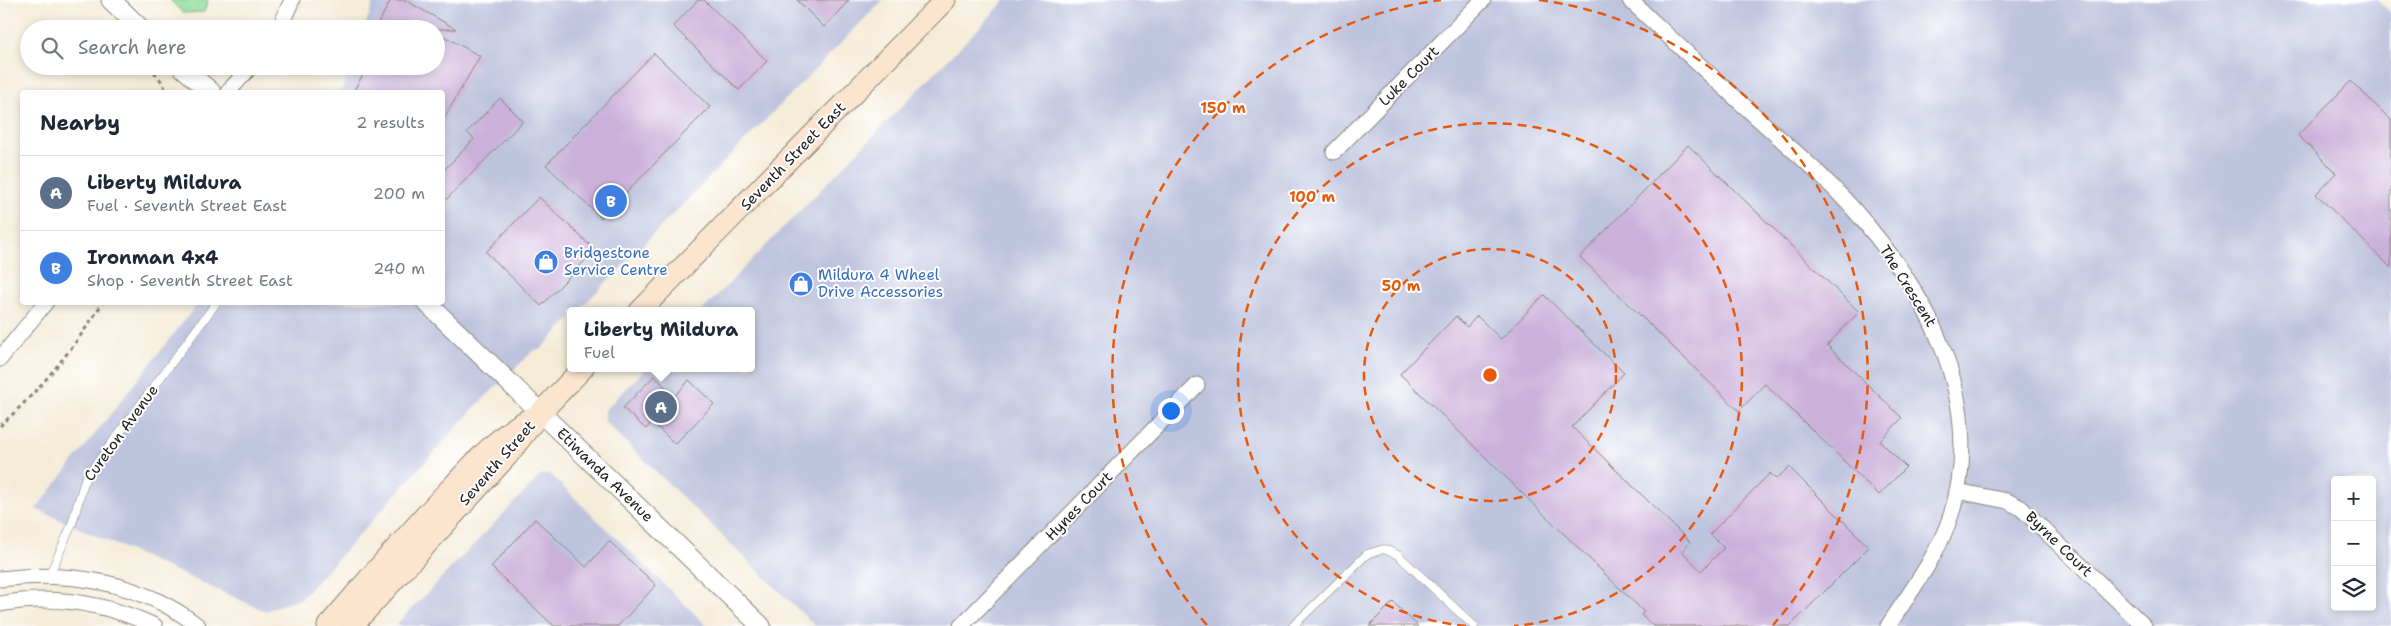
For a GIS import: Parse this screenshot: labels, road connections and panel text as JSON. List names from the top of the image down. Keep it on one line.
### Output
{"streets":{"main road":["Seventh Street East","Seventh Street"],"street":["Luke Court","The Crescent","Etiwanda Avenue","Hynes Court","Byrne Court"],"lane":["Cureton Avenue"]},"crossings":[["The Crescent","Byrne Court"],["Seventh Street","Etiwanda Avenue"]],"places":{"shop":["Bridgestone Service Centre","Mildura 4 Wheel Drive Accessories"]},"page":{"search":"Search here","heading":["Nearby","2 results"],"list":[{"mark":"A","name":"Liberty Mildura","note":"Fuel · Seventh Street East","value":"200 m"},{"mark":"B","name":"Ironman 4x4","note":"Shop · Seventh Street East","value":"240 m"}],"pins":["B","A"],"popup":["Liberty Mildura","Fuel"],"map_buttons":["+","−"]},"rings":["150 m","100 m","50 m"]}
